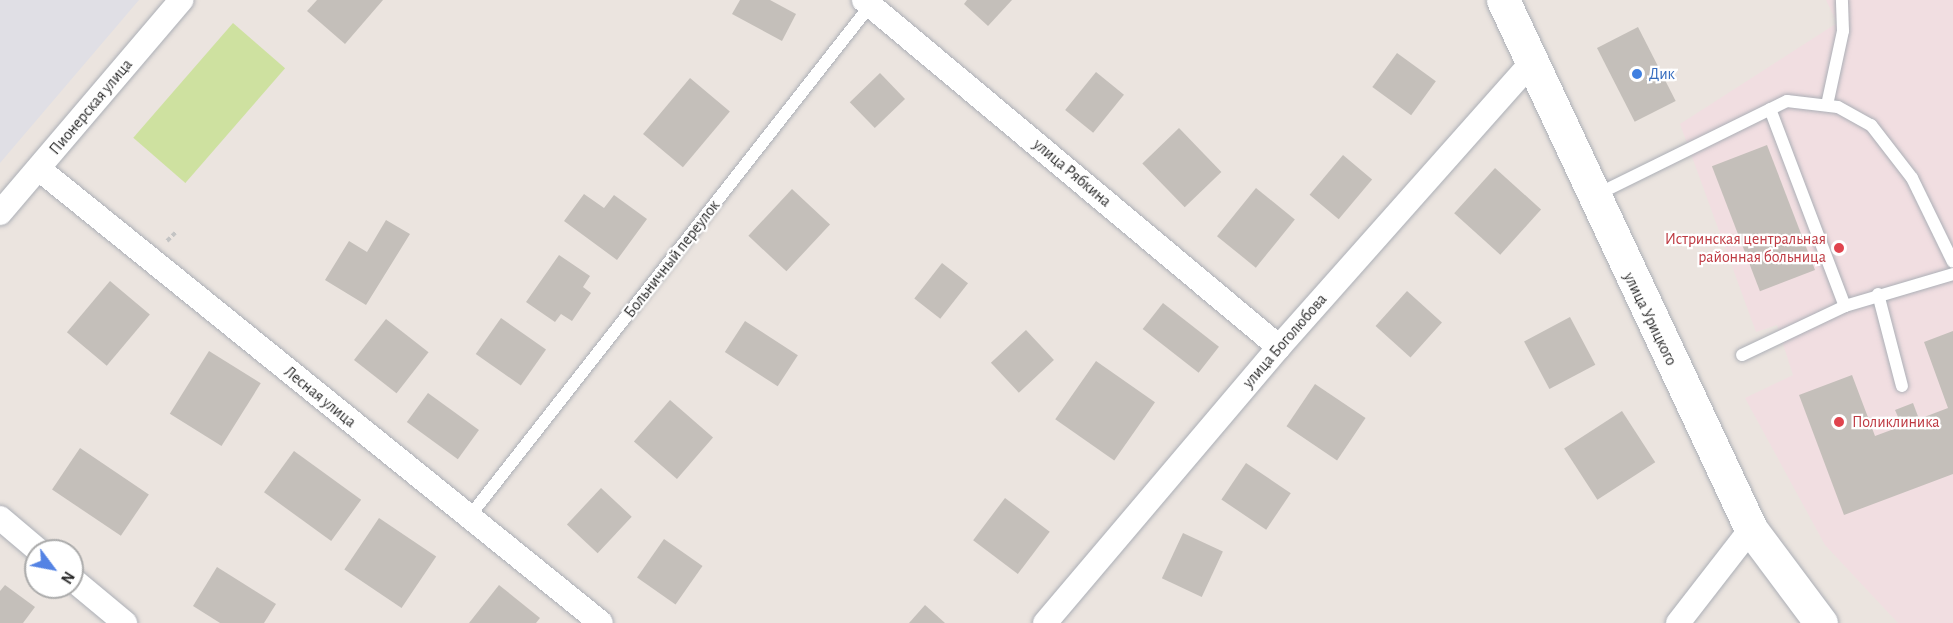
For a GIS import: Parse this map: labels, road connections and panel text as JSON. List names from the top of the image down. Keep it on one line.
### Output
{"streets":{"street":["Пионерская улица","улица Рябкина","улица Урицкого","улица Боголюбова","Лесная улица"],"lane":["Больничный переулок"]},"crossings":[["Пионерская улица","Лесная улица"],["улица Рябкина","Больничный переулок"],["улица Рябкина","улица Боголюбова"],["Больничный переулок","Лесная улица"],["улица Урицкого","улица Боголюбова"]],"places":["Дик","Истринская центральная районная больница","Поликлиника"],"north":"bottom right"}
